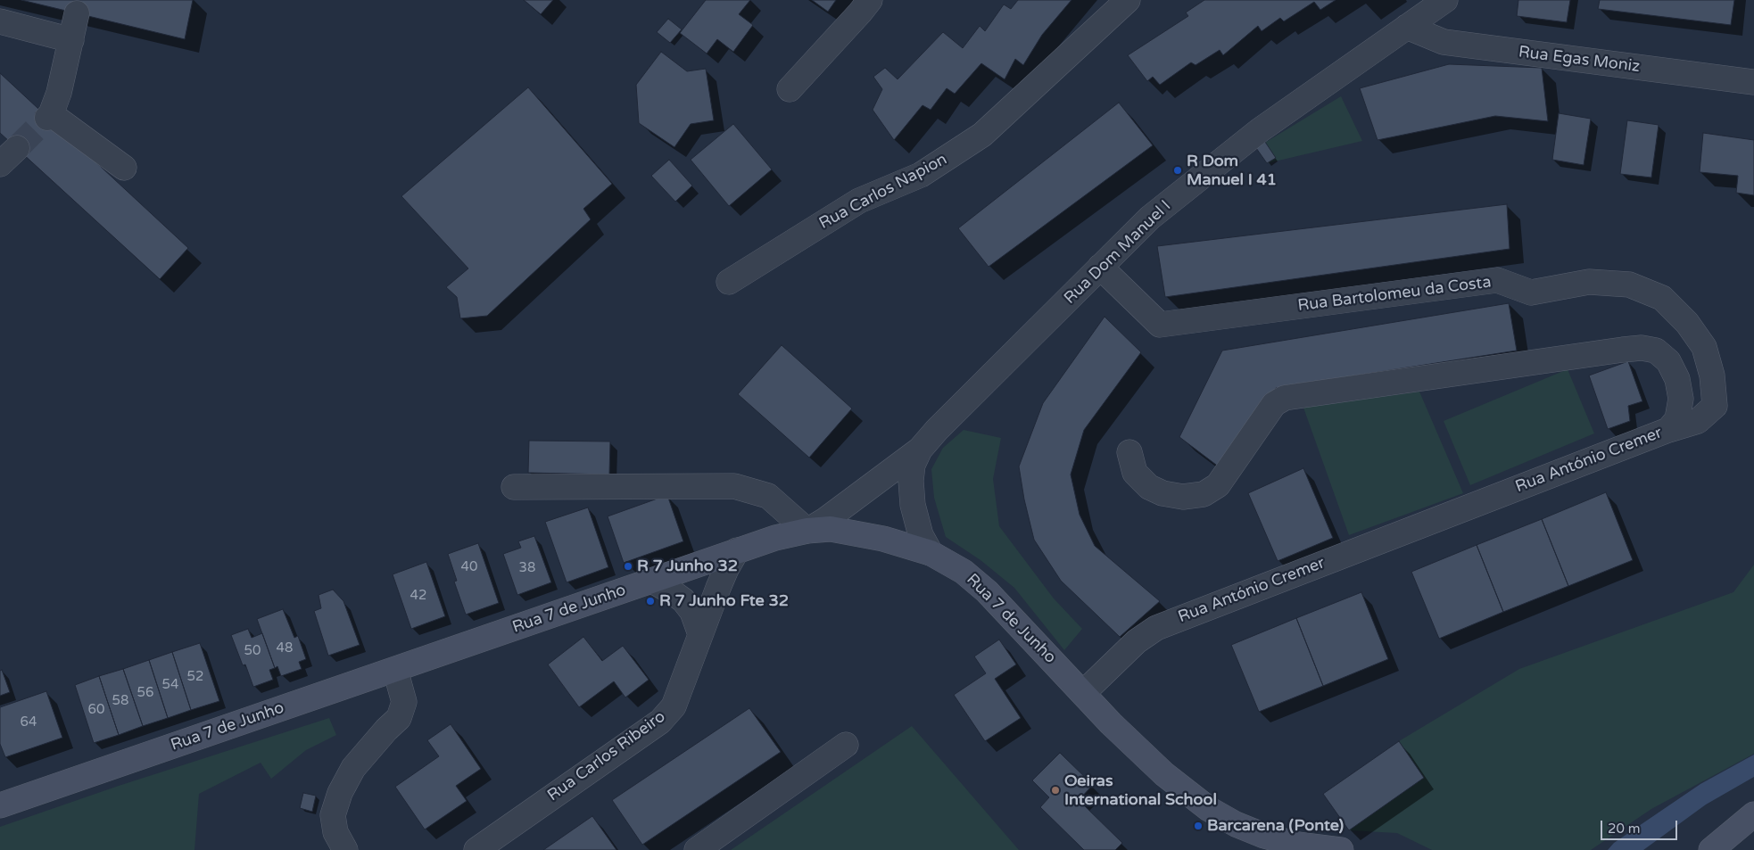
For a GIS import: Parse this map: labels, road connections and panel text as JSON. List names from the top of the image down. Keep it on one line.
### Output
{"streets":{"main road":["Rua 7 de Junho"],"street":["Rua Egas Moniz","Rua Carlos Napion","Rua Dom Manuel I","Rua Bartolomeu da Costa","Rua António Cremer","Rua Carlos Ribeiro"]},"crossings":[["Rua Egas Moniz","Rua Dom Manuel I"],["Rua Dom Manuel I","Rua Bartolomeu da Costa"],["Rua Dom Manuel I","Rua 7 de Junho"],["Rua Bartolomeu da Costa","Rua António Cremer"],["Rua António Cremer","Rua 7 de Junho"],["Rua 7 de Junho","Rua Carlos Ribeiro"]],"places":["R Dom Manuel I 41","R 7 Junho 32","R 7 Junho Fte 32","Oeiras International School","Barcarena (Ponte)"],"house_numbers":["40","38","42","48","50","52","54","56","58","60","64"],"scale_bar":"20 m"}
